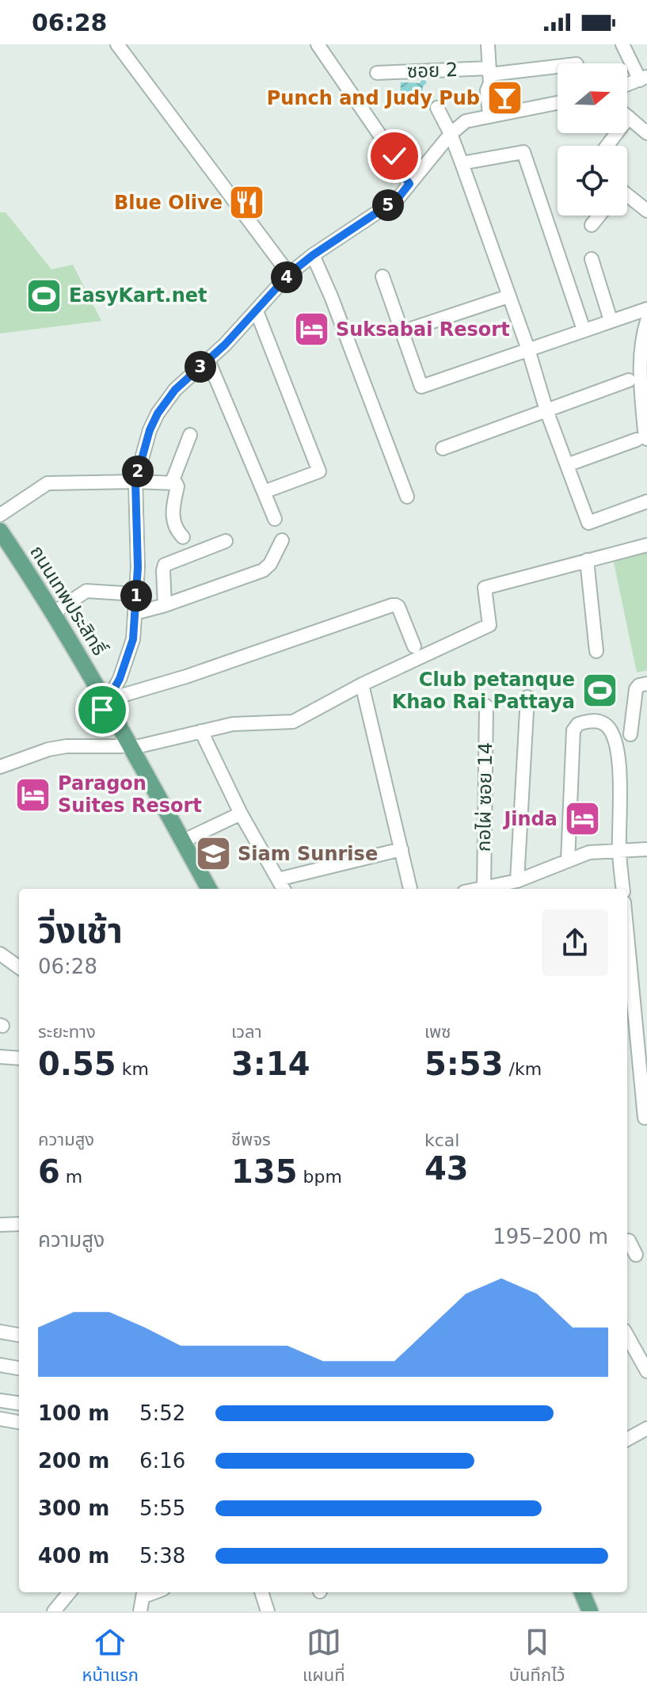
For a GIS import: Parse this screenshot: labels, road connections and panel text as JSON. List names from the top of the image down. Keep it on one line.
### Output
{"streets":{"main road":["ถนนเทพประสิทธิ์"],"street":["ซอย 2","กอไผ่ ซอย 14"]},"places":{"bar":["Punch and Judy Pub"],"restaurant":["Blue Olive"],"sports":["EasyKart.net","Club petanque Khao Rai Pattaya"],"hotel":["Suksabai Resort","Paragon Suites Resort","Jinda"],"school or university":["Siam Sunrise"]},"north":"right","page":{"status":"06:28","pins":["5","4","3","2","1"],"heading":["วิ่งเช้า","06:28"],"stats":[["ระยะทาง","0.55 km"],["เวลา","3:14"],["เพซ","5:53 /km"],["ความสูง","6 m"],["ชีพจร","135 bpm"],["kcal","43"]],"chart":["ความสูง","195–200 m"],"list":[{"name":"100 m","note":"5:52"},{"name":"200 m","note":"6:16"},{"name":"300 m","note":"5:55"},{"name":"400 m","note":"5:38"}],"tabs":["หน้าแรก","แผนที่","บันทึกไว้"]}}
